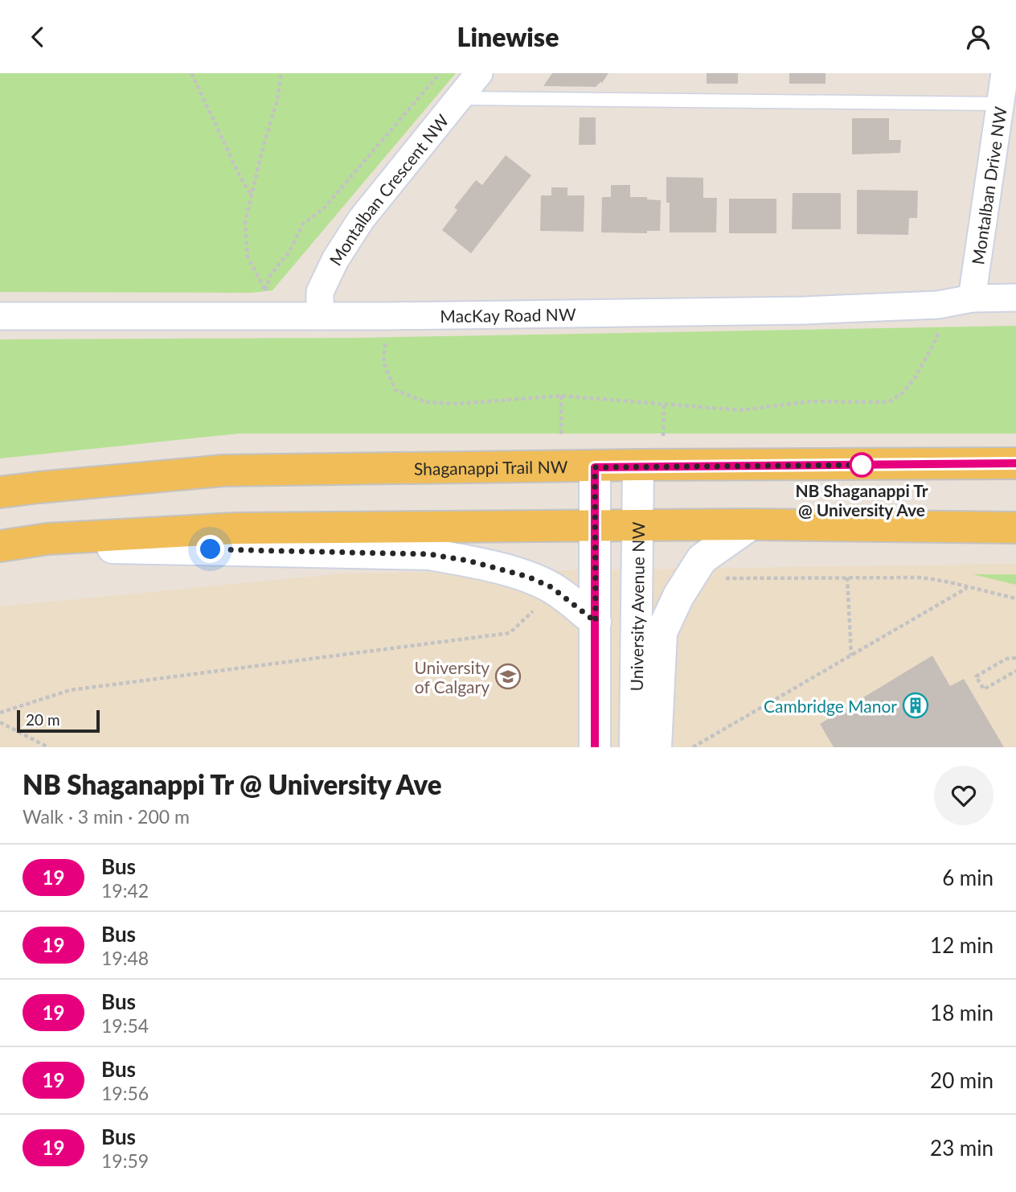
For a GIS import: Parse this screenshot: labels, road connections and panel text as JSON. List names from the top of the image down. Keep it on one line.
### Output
{"streets":{"main road":["Shaganappi Trail NW"],"street":["Montalban Drive NW","Montalban Crescent NW","MacKay Road NW","University Avenue NW"]},"crossings":[["Montalban Drive NW","MacKay Road NW"],["Montalban Crescent NW","MacKay Road NW"],["Shaganappi Trail NW","University Avenue NW"]],"places":{"other":["NB Shaganappi Tr @ University Ave"],"school or university":["University of Calgary"],"building":["Cambridge Manor"]},"lines":["bus line 19"],"scale_bar":"20 m","page":{"header":"Linewise","scale":"20 m","heading":["NB Shaganappi Tr @ University Ave","Walk · 3 min · 200 m"],"list":[{"mark":"19","name":"Bus","note":"19:42","value":"6 min"},{"mark":"19","name":"Bus","note":"19:48","value":"12 min"},{"mark":"19","name":"Bus","note":"19:54","value":"18 min"},{"mark":"19","name":"Bus","note":"19:56","value":"20 min"},{"mark":"19","name":"Bus","note":"19:59","value":"23 min"}]}}
